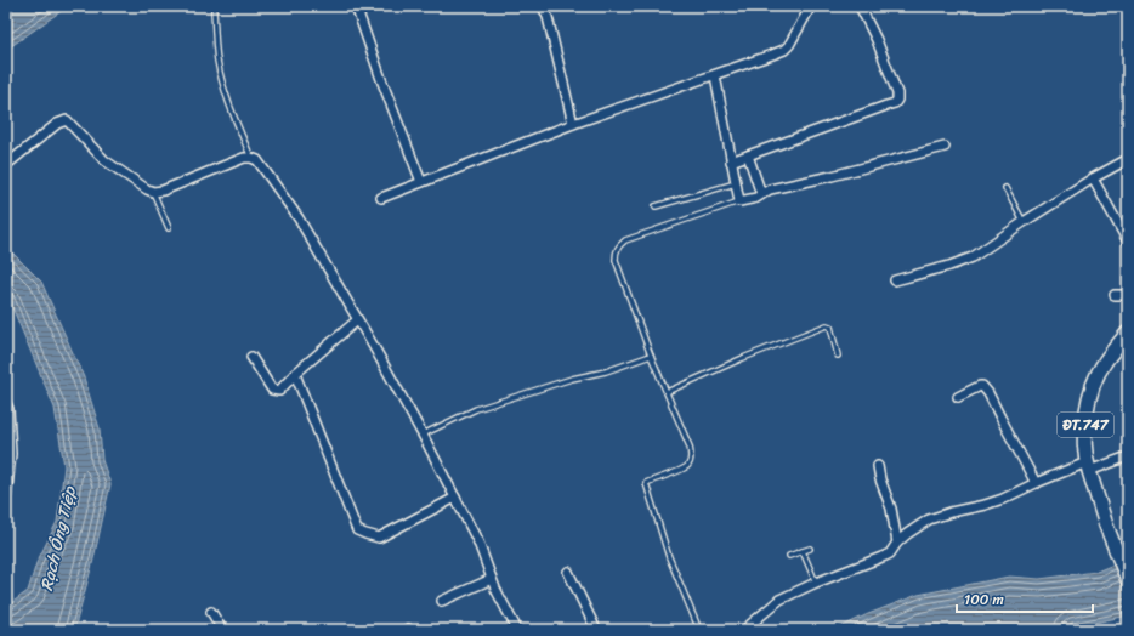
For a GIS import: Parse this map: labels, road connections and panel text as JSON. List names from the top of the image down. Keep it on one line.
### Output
{"streets":{"main road":["ĐT.747"]},"water":["Rạch Ông Tiệp"],"scale_bar":"100 m"}
